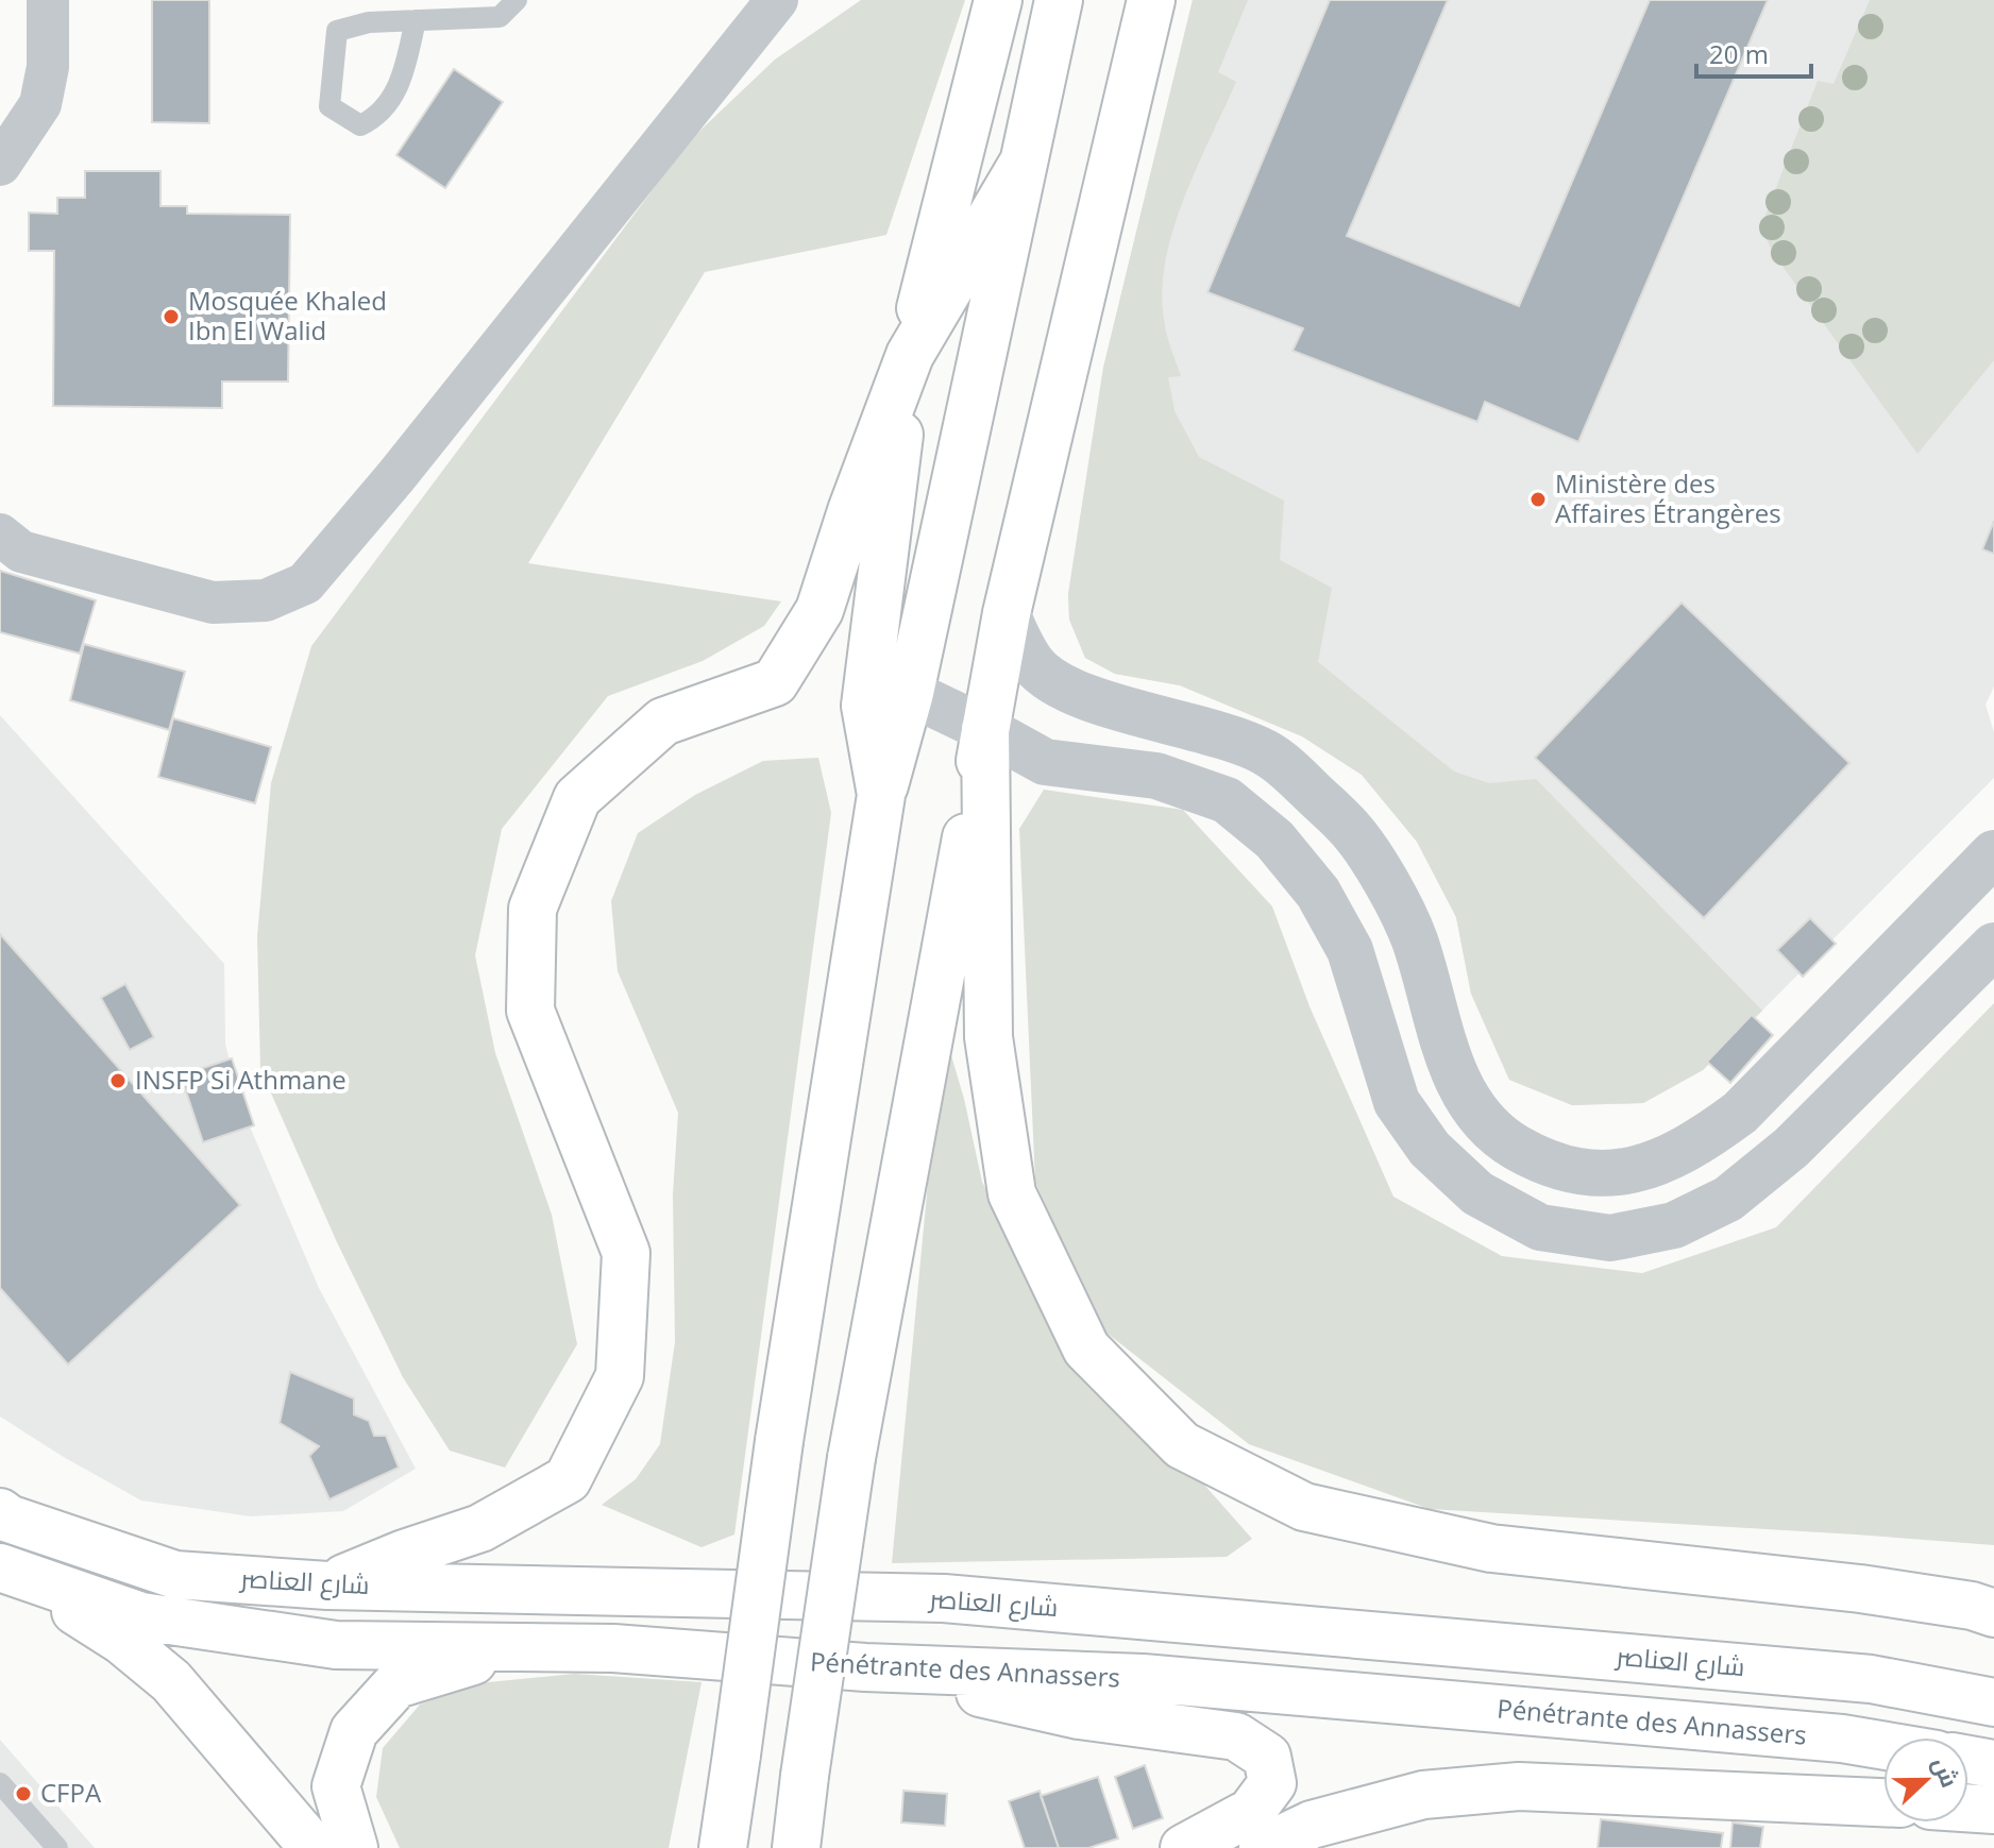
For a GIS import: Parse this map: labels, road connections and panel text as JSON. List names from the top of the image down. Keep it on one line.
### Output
{"streets":{"highway":["شارع العناصر","Pénétrante des Annassers"]},"places":["Mosquée Khaled Ibn El Walid","Ministère des Affaires Étrangères","INSFP Si Athmane","CFPA"],"scale_bar":"20 m","north":"right"}
